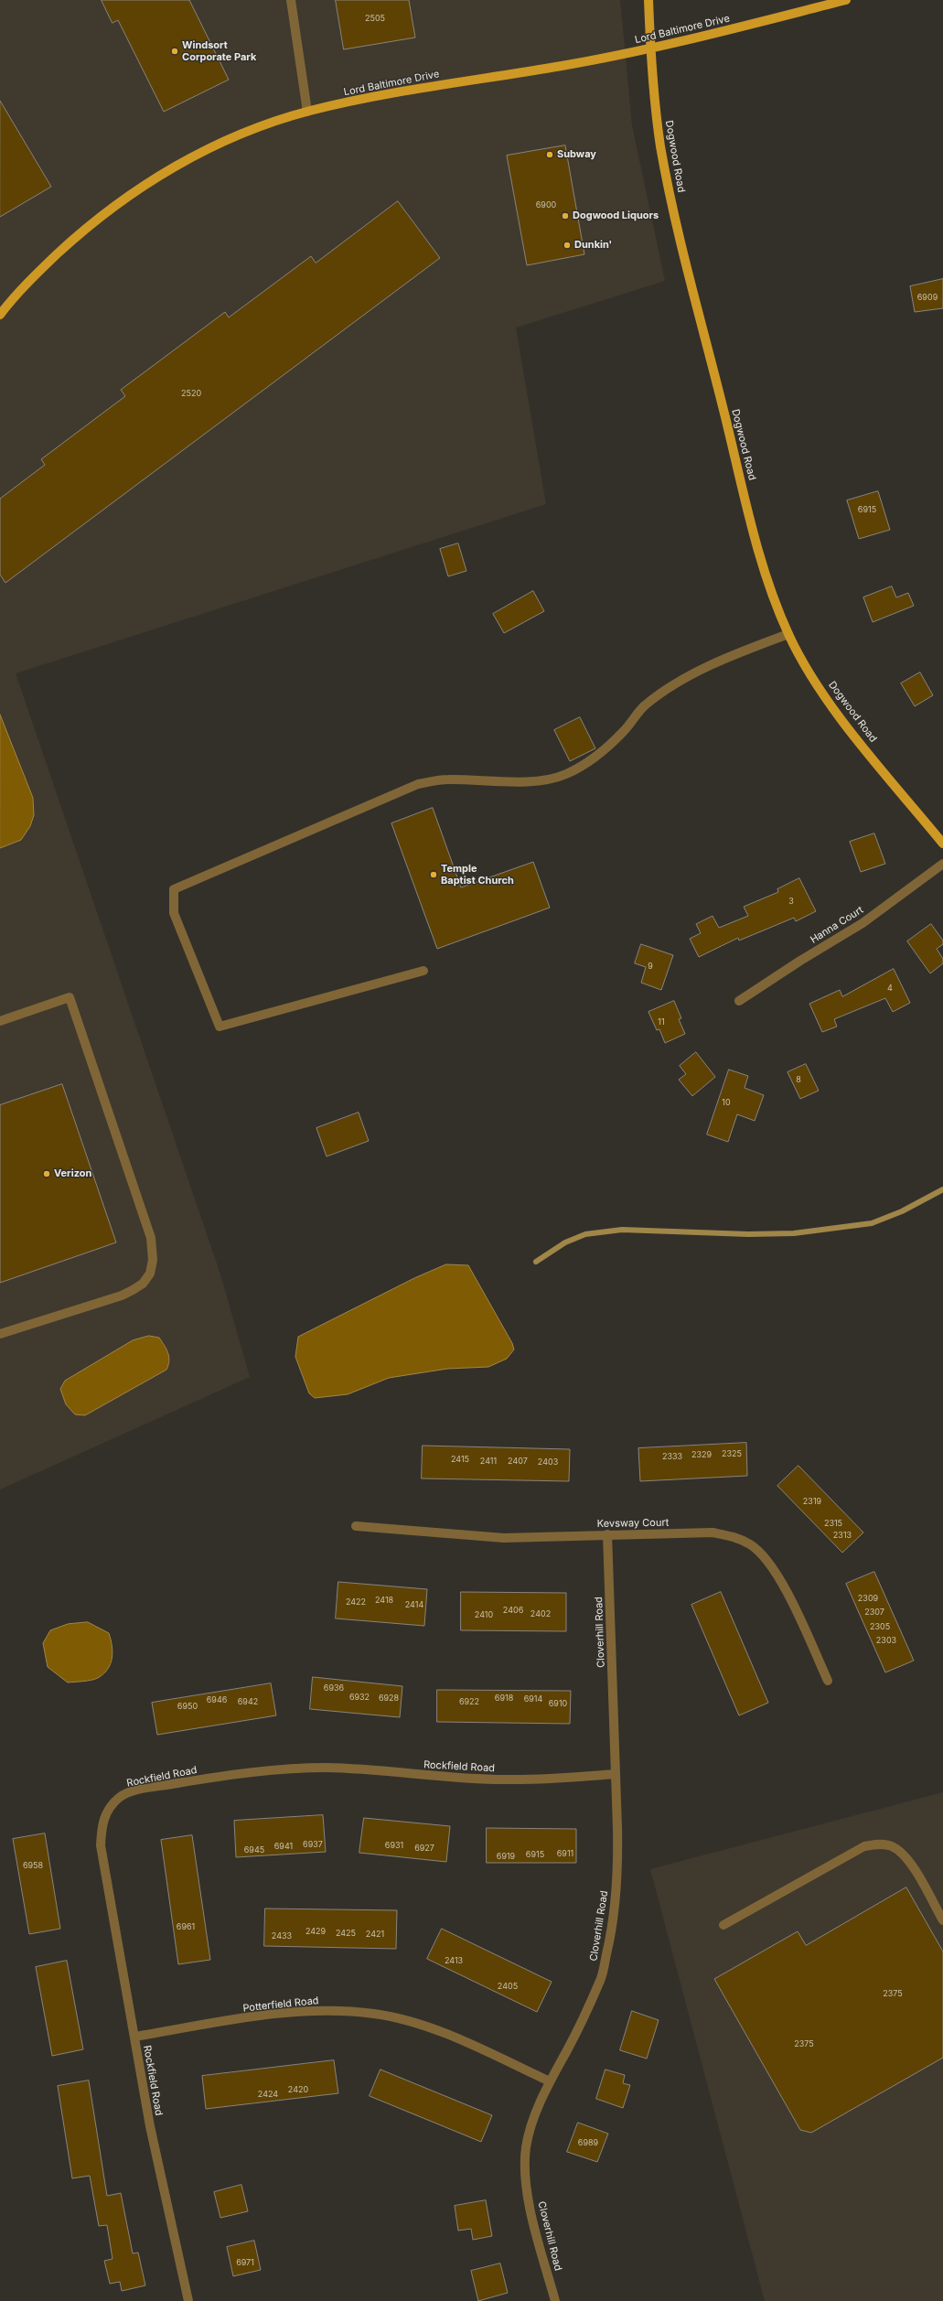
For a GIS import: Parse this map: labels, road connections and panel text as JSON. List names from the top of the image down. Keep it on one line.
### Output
{"streets":{"main road":["Lord Baltimore Drive","Dogwood Road"],"street":["Hanna Court","Kevsway Court","Cloverhill Road","Rockfield Road","Potterfield Road"]},"crossings":[["Lord Baltimore Drive","Dogwood Road"],["Kevsway Court","Cloverhill Road"],["Cloverhill Road","Rockfield Road"],["Cloverhill Road","Potterfield Road"],["Rockfield Road","Potterfield Road"]],"places":["Windsort Corporate Park","Subway","Dogwood Liquors","Dunkin'","Temple Baptist Church","Verizon"],"house_numbers":["2505","6900","6909","2520","6915","3","9","4","11","8","10","2325","2329","2333","2415","2411","2407","2403","2319","2315","2313","2309","2418","2422","2414","2406","2307","2402","2410","2305","2303","6936","6932","6928","6918","6914","6946","6942","6922","6910","6950","6937","6931","6941","6927","6945","6911","6915","6919","6958","6961","2429","2425","2421","2433","2413","2405","2375","2375","2420","2424","6989","6971"]}
